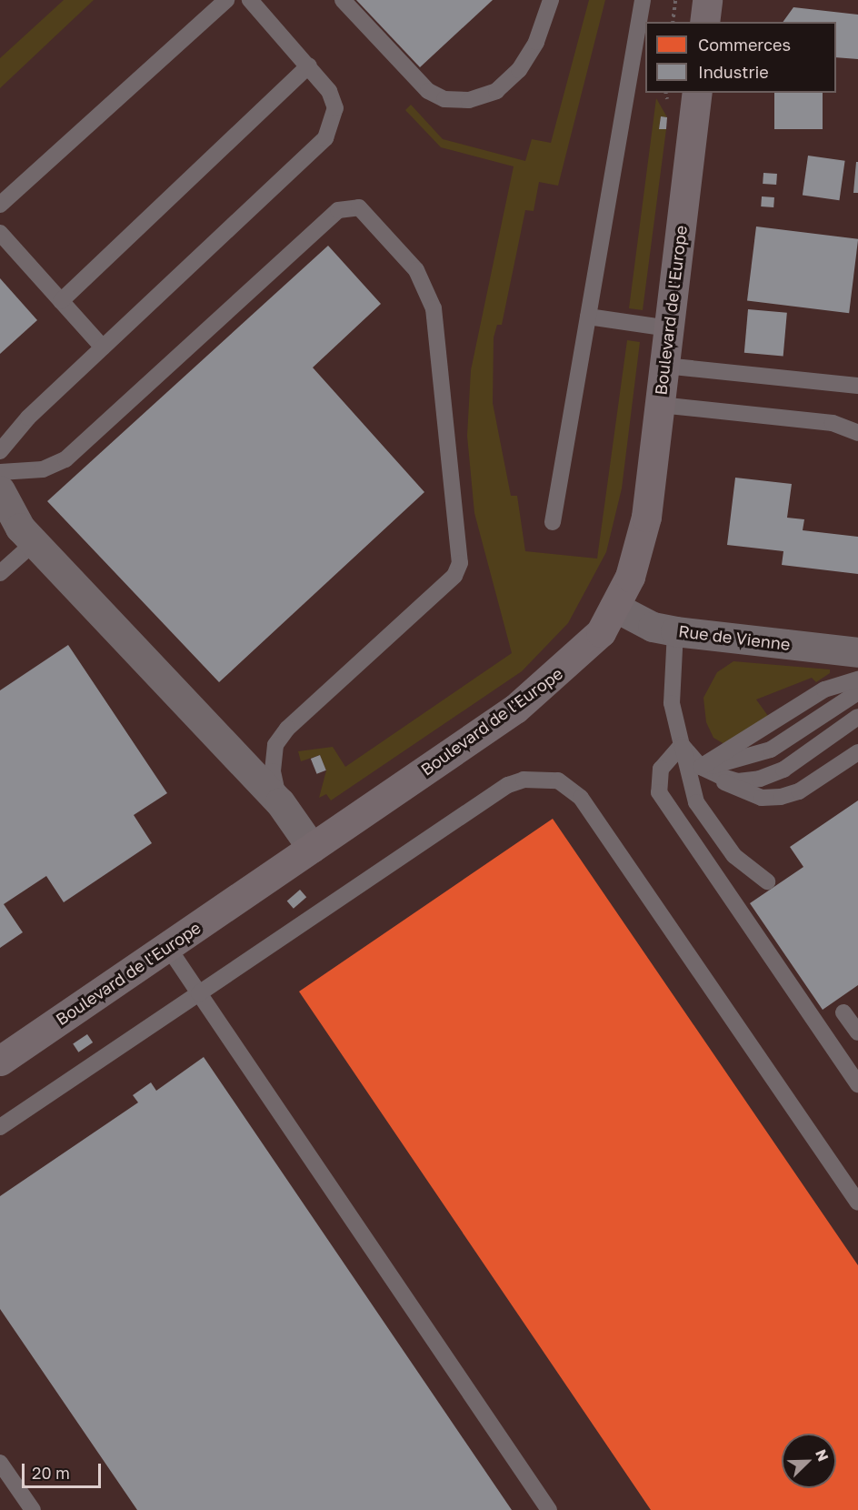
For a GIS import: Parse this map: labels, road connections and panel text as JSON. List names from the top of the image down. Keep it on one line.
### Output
{"streets":{"street":["Boulevard de l'Europe","Rue de Vienne"]},"crossings":[["Boulevard de l'Europe","Rue de Vienne"]],"legend":["Commerces","Industrie"],"scale_bar":"20 m","north":"top right"}
